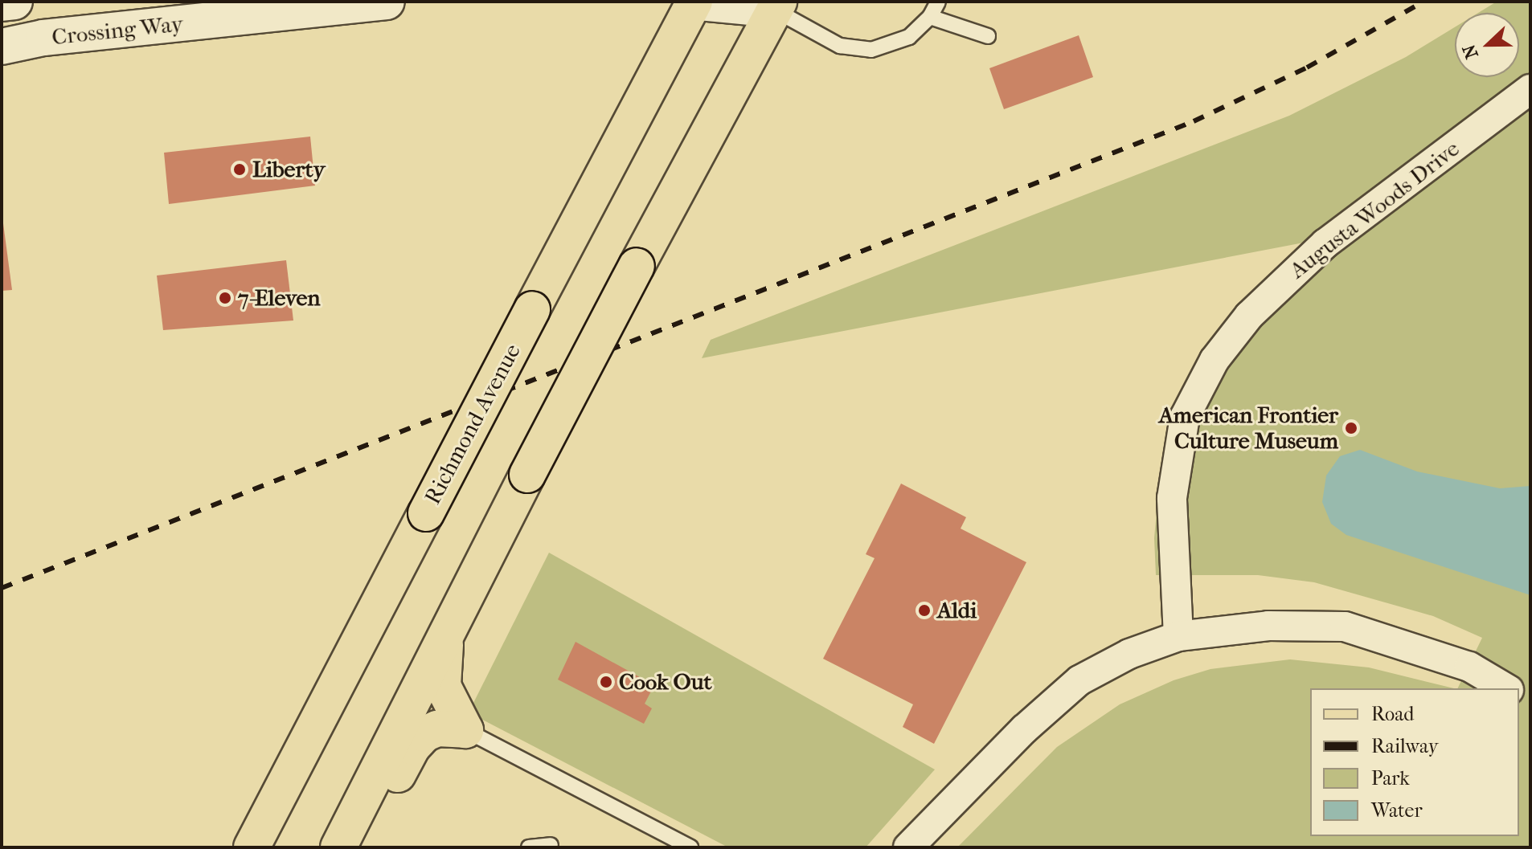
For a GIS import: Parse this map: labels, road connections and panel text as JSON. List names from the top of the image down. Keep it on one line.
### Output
{"streets":{"main road":["Richmond Avenue"],"street":["Crossing Way","Augusta Woods Drive"]},"places":["Liberty","7-Eleven","American Frontier Culture Museum","Aldi","Cook Out"],"legend":["Road","Railway","Park","Water"],"north":"left"}
